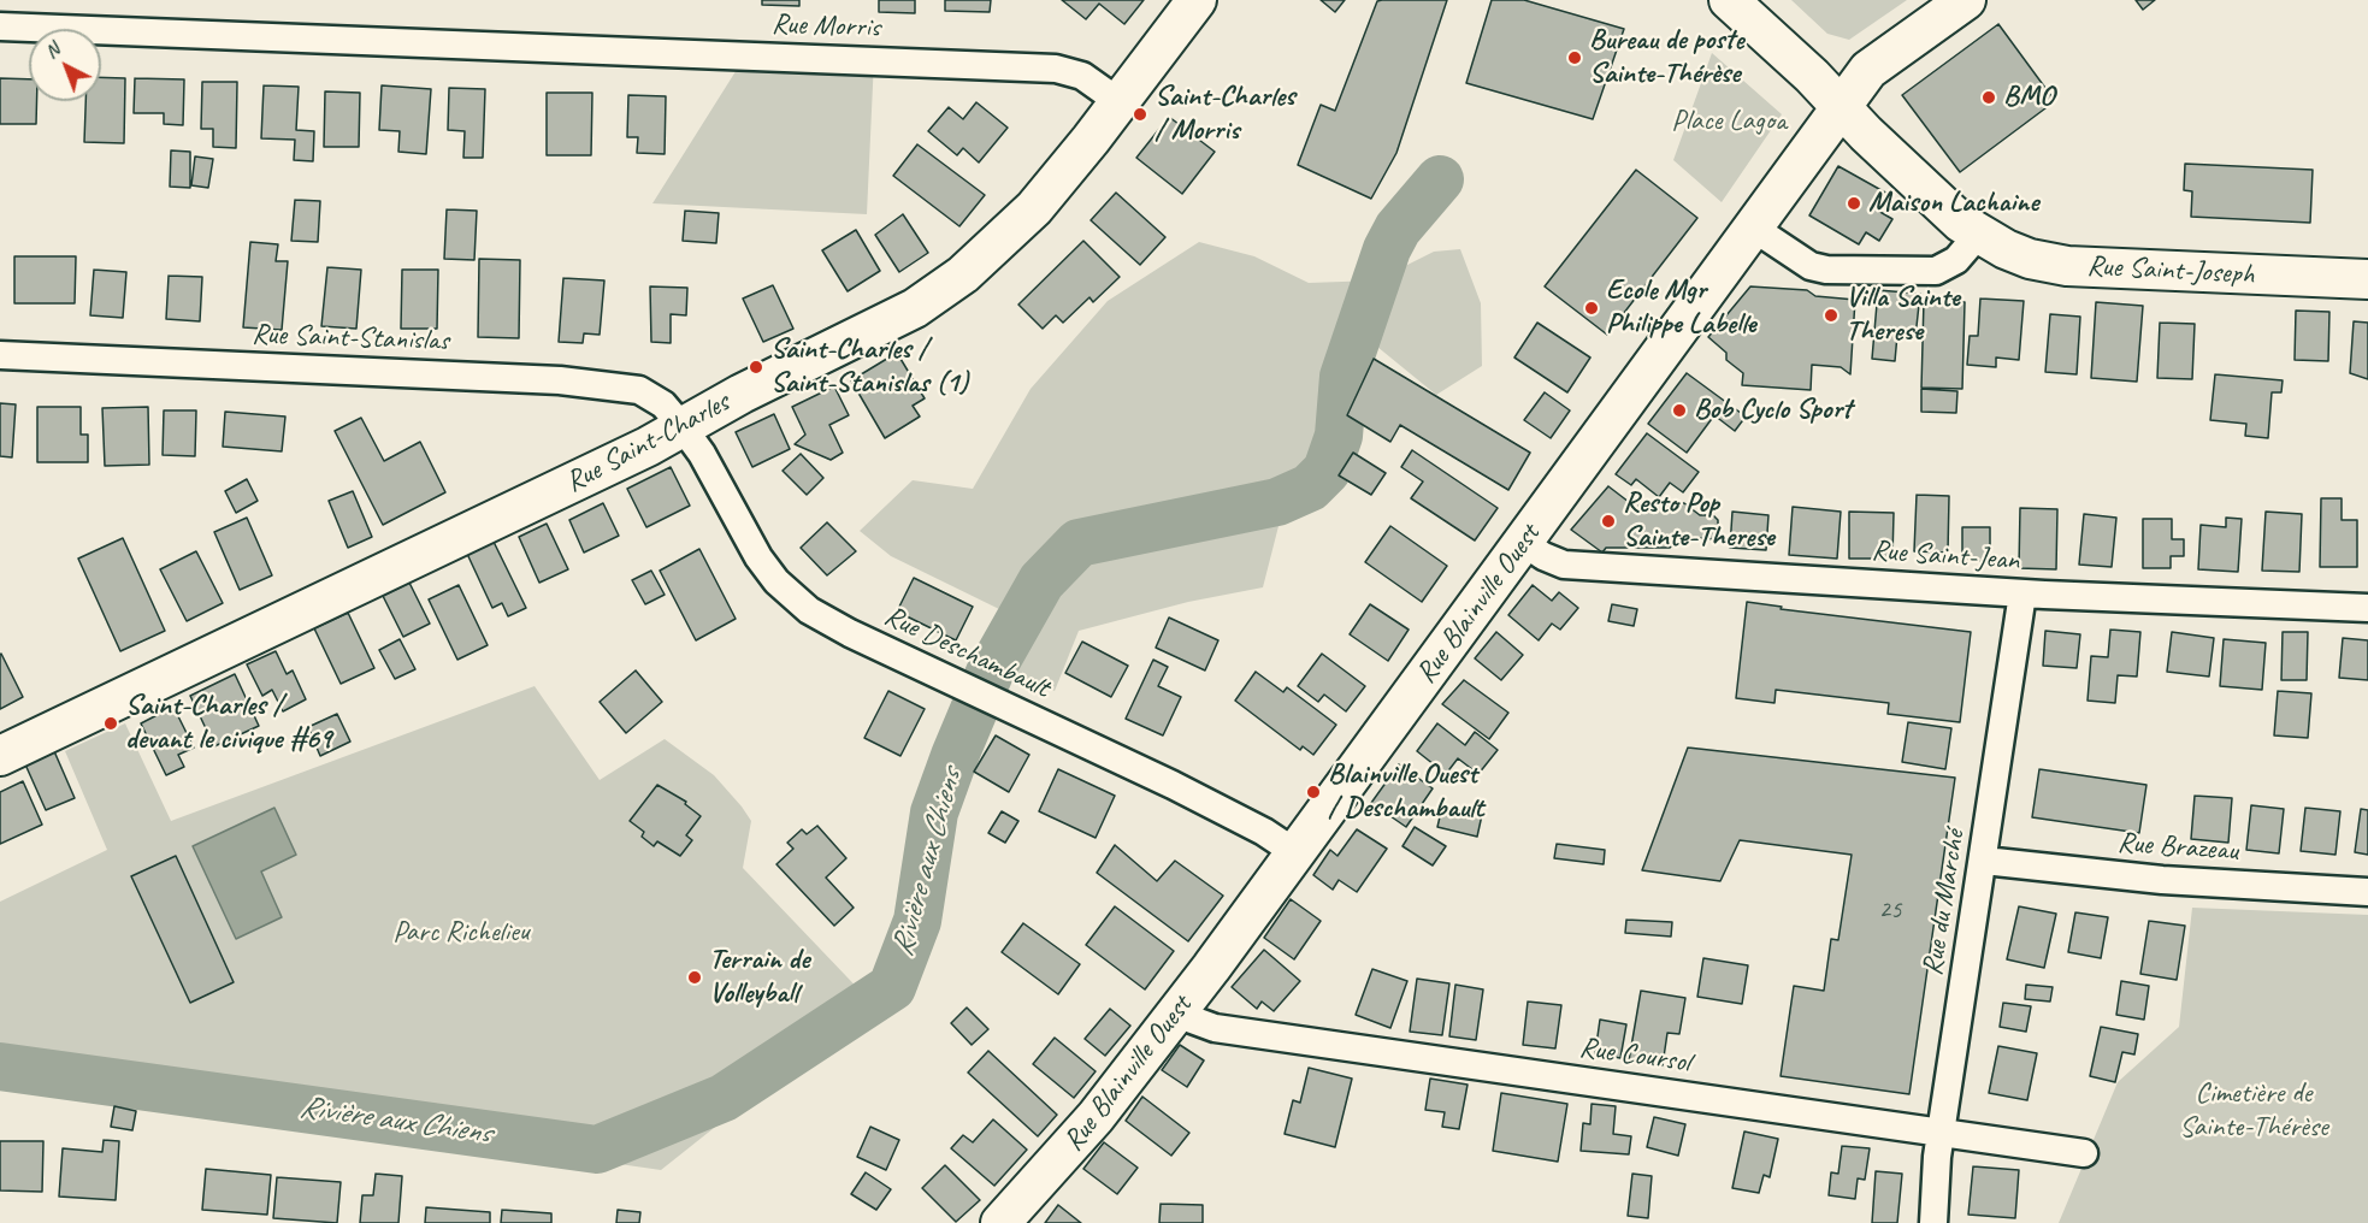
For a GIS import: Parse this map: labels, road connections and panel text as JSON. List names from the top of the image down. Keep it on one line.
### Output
{"streets":{"street":["Rue Morris","Rue Saint-Joseph","Rue Saint-Stanislas","Rue Saint-Charles","Rue Saint-Jean","Rue Blainville Ouest","Rue Deschambault","Rue Brazeau","Rue du Marché","Rue Coursol"]},"crossings":[["Rue Morris","Rue Saint-Charles"],["Rue Saint-Joseph","Rue Blainville Ouest"],["Rue Saint-Stanislas","Rue Saint-Charles"],["Rue Saint-Stanislas","Rue Deschambault"],["Rue Saint-Charles","Rue Deschambault"],["Rue Saint-Jean","Rue Blainville Ouest"],["Rue Saint-Jean","Rue du Marché"],["Rue Blainville Ouest","Rue Deschambault"],["Rue Blainville Ouest","Rue Coursol"],["Rue Brazeau","Rue du Marché"],["Rue du Marché","Rue Coursol"]],"water":["Rivière aux Chiens"],"parks":["Place Lagoa","Parc Richelieu","Cimetière de Sainte-Thérèse"],"places":["Bureau de poste Sainte-Thérèse","BMO","Saint-Charles / Morris","Maison Lachaine","Ecole Mgr Philippe Labelle","Villa Sainte Therese","Saint-Charles / Saint-Stanislas (1)","Bob Cyclo Sport","Resto Pop Sainte-Therese","Saint-Charles / devant le civique #69","Blainville Ouest / Deschambault","Terrain de Volleyball"],"house_numbers":["25"],"north":"top left"}
